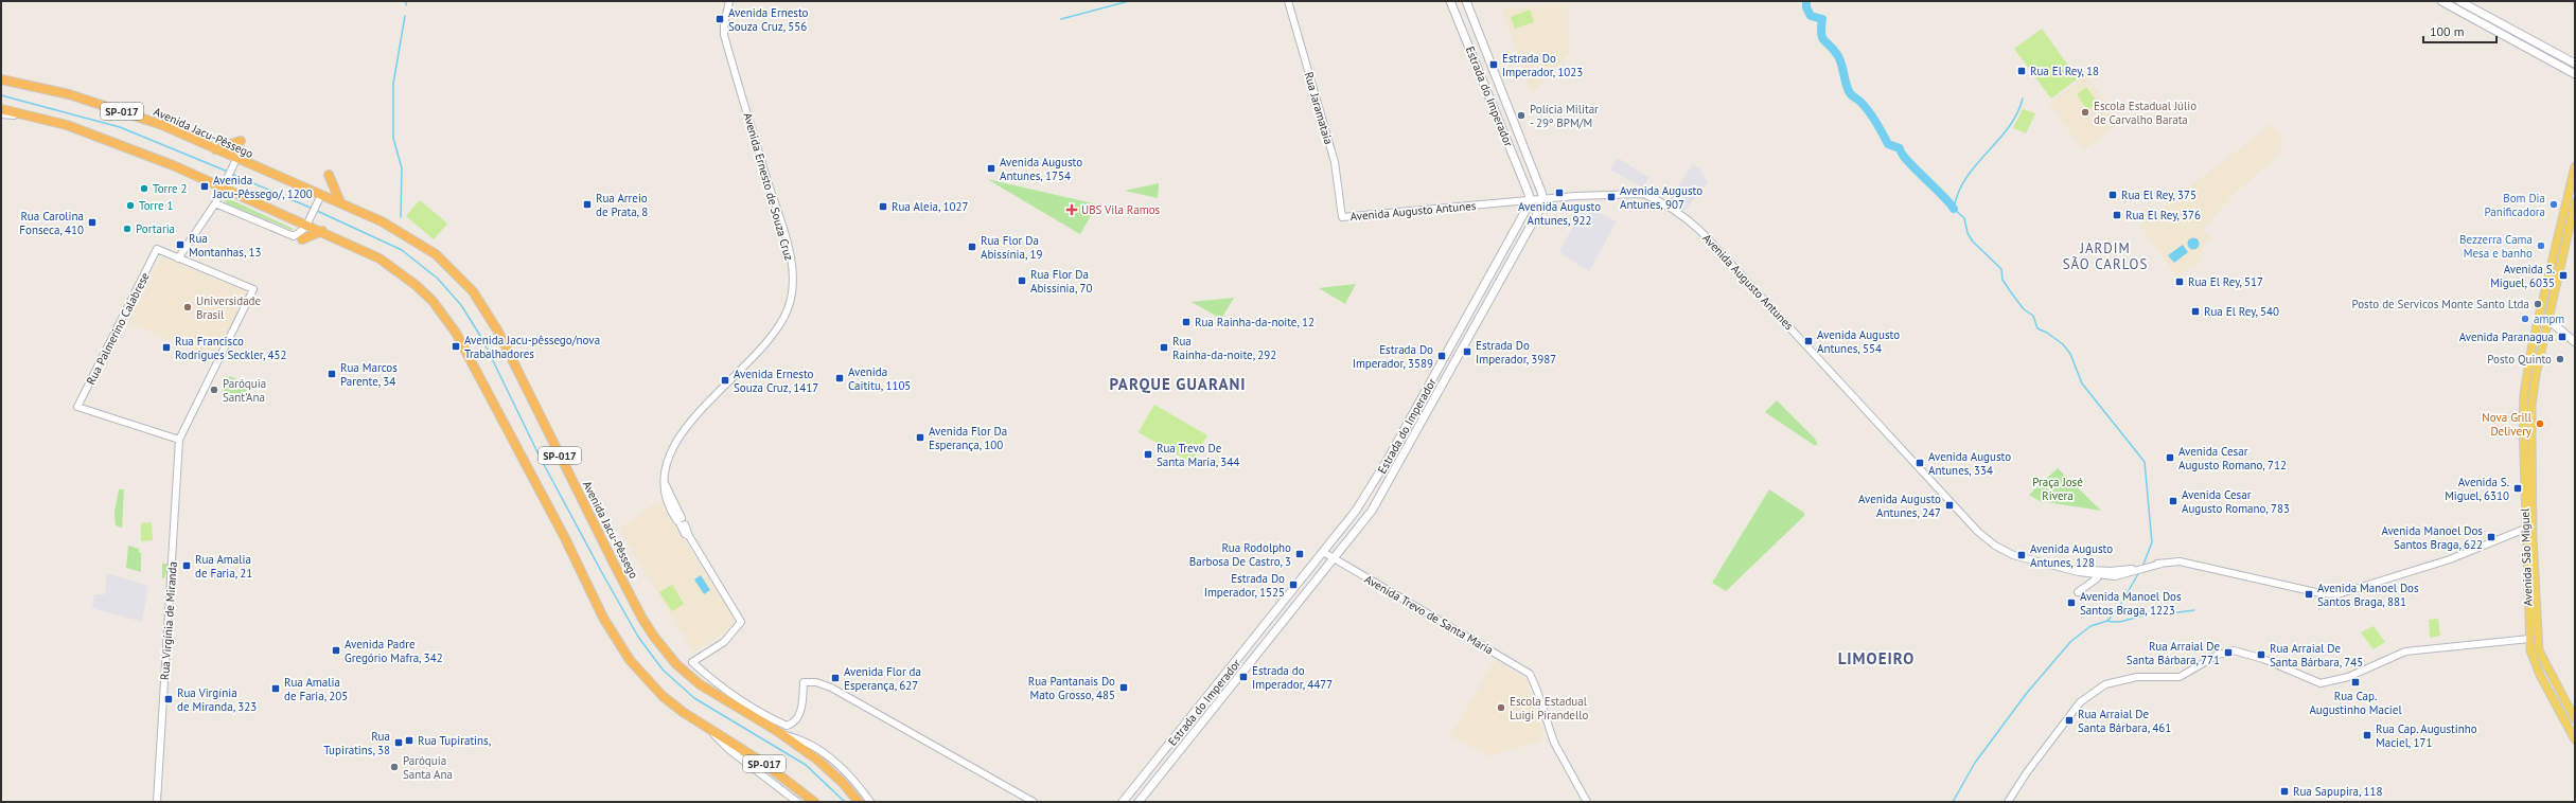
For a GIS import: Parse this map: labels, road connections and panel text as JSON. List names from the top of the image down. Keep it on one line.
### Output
{"streets":{"highway":["SP-017","Avenida Jacu-Pêssego"],"main road":["Estrada do Imperador","Avenida São Miguel"],"street":["Rua Jaramataia","Avenida Ernesto de Souza Cruz","Avenida Augusto Antunes","Rua Palmerino Calabrese","Avenida Trevo de Santa Maria","Rua Virgínia de Miranda"]},"crossings":[["Estrada do Imperador","Avenida Augusto Antunes"],["Estrada do Imperador","Avenida Trevo de Santa Maria"],["Rua Jaramataia","Avenida Augusto Antunes"],["Avenida Augusto Antunes","Avenida São Miguel"],["Rua Palmerino Calabrese","Rua Virgínia de Miranda"]],"districts":["JARDIM SÃO CARLOS","PARQUE GUARANI","LIMOEIRO"],"parks":["Praça José Rivera"],"places":{"transit":["Avenida Ernesto Souza Cruz, 556","Estrada Do Imperador, 1023","Rua El Rey, 18","Avenida Augusto Antunes, 1754","Avenida Jacu-Pêssego/, 1200","Avenida Augusto Antunes, 922","Rua El Rey, 375","Avenida Augusto Antunes, 907","Rua Arreio de Prata, 8","Rua Aleia, 1027","Rua El Rey, 376","Rua Carolina Fonseca, 410","Rua Montanhas, 13","Rua Flor Da Abissínia, 19","Avenida S. Miguel, 6035","Rua Flor Da Abissínia, 70","Rua El Rey, 517","Rua El Rey, 540","Rua Rainha-da-noite, 12","Avenida Paranagua","Avenida Augusto Antunes, 554","Avenida Jacu-pêssego/nova Trabalhadores","Rua Francisco Rodrigues Seckler, 452","Rua Rainha-da-noite, 292","Estrada Do Imperador, 3987","Estrada Do Imperador, 3589","Rua Marcos Parente, 34","Avenida Caititu, 1105","Avenida Ernesto Souza Cruz, 1417","Avenida Flor Da Esperança, 100","Rua Trevo De Santa Maria, 344","Avenida Cesar Augusto Romano, 712","Avenida Augusto Antunes, 334","Avenida S. Miguel, 6310","Avenida Cesar Augusto Romano, 783","Avenida Augusto Antunes, 247","Avenida Manoel Dos Santos Braga, 622","Rua Rodolpho Barbosa De Castro, 3","Avenida Augusto Antunes, 128","Rua Amalia de Faria, 21","Estrada Do Imperador, 1525","Avenida Manoel Dos Santos Braga, 881","Avenida Manoel Dos Santos Braga, 1223","Avenida Padre Gregório Mafra, 342","Rua Arraial De Santa Bárbara, 771","Rua Arraial De Santa Bárbara, 745","Estrada do Imperador, 4477","Avenida Flor da Esperança, 627","Rua Cap. Augustinho Maciel","Rua Pantanais Do Mato Grosso, 485","Rua Amalia de Faria, 205","Rua Virgínia de Miranda, 323","Rua Arraial De Santa Bárbara, 461","Rua Cap. Augustinho Maciel, 171","Rua Tupiratins,","Rua Tupiratins, 38","Rua Sapupira, 118"],"other":["Escola Estadual Júlio de Carvalho Barata","Polícia Militar - 29º BPM/M","Torre 2","Bom Dia Panificadora","Torre 1","Portaria","Bezzerra Cama Mesa e banho","Posto de Servicos Monte Santo Ltda","Universidade Brasil","ampm","Posto Quinto","Paróquia Sant'Ana","Nova Grill Delivery","Escola Estadual Luigi Pirandello","Paróquia Santa Ana"],"health":["UBS Vila Ramos"]},"scale_bar":"100 m"}
